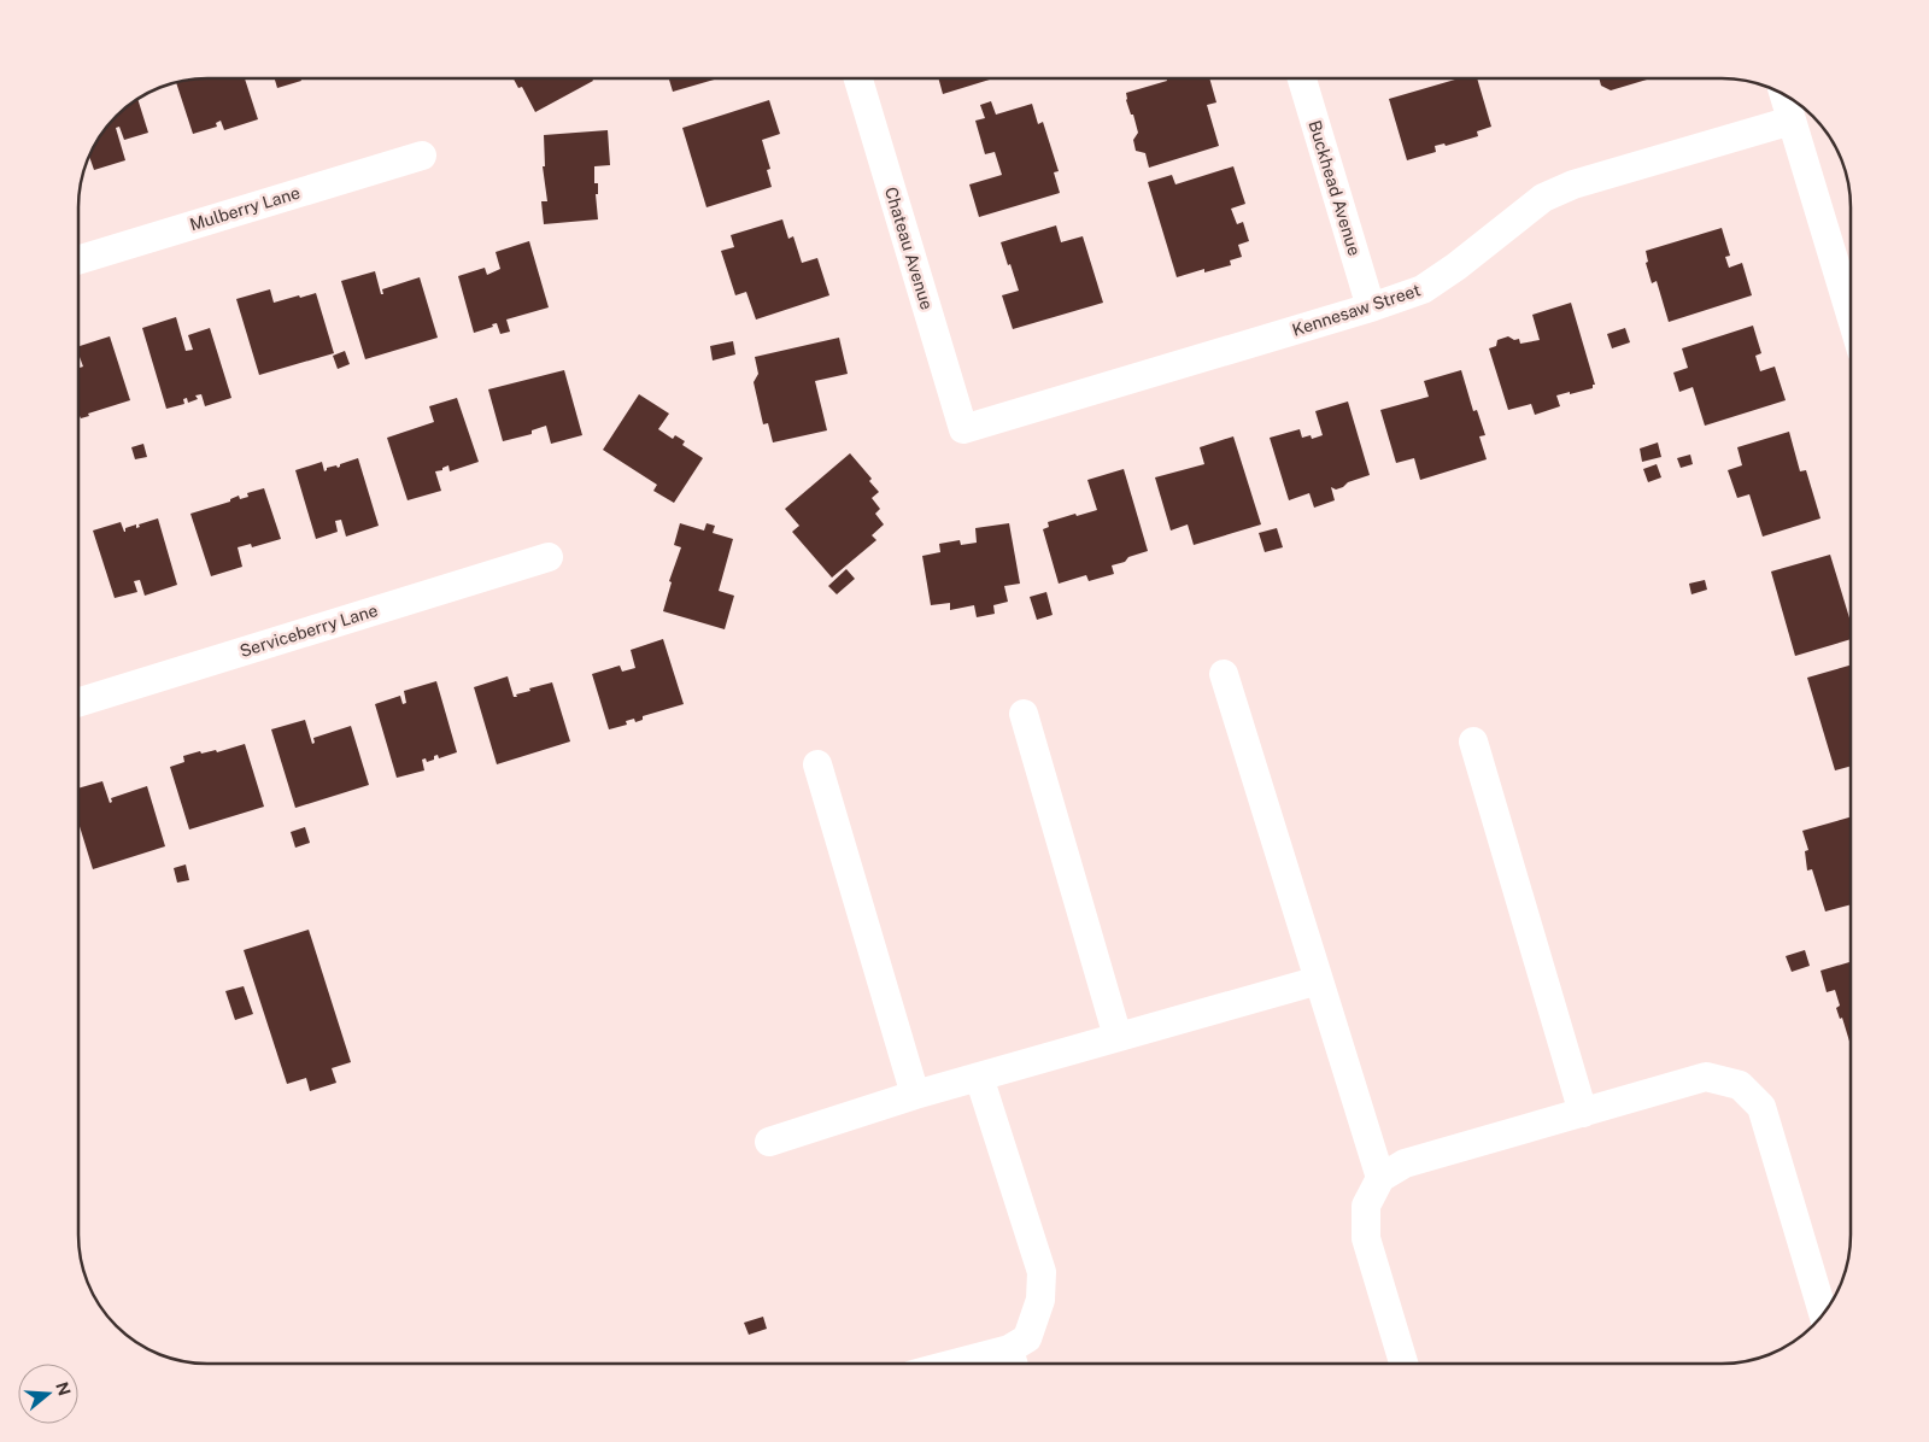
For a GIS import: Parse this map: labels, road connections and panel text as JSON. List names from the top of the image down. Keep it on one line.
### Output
{"streets":{"street":["Buckhead Avenue","Mulberry Lane","Chateau Avenue","Kennesaw Street","Serviceberry Lane"]},"crossings":[["Buckhead Avenue","Kennesaw Street"],["Chateau Avenue","Kennesaw Street"]],"north":"right"}
